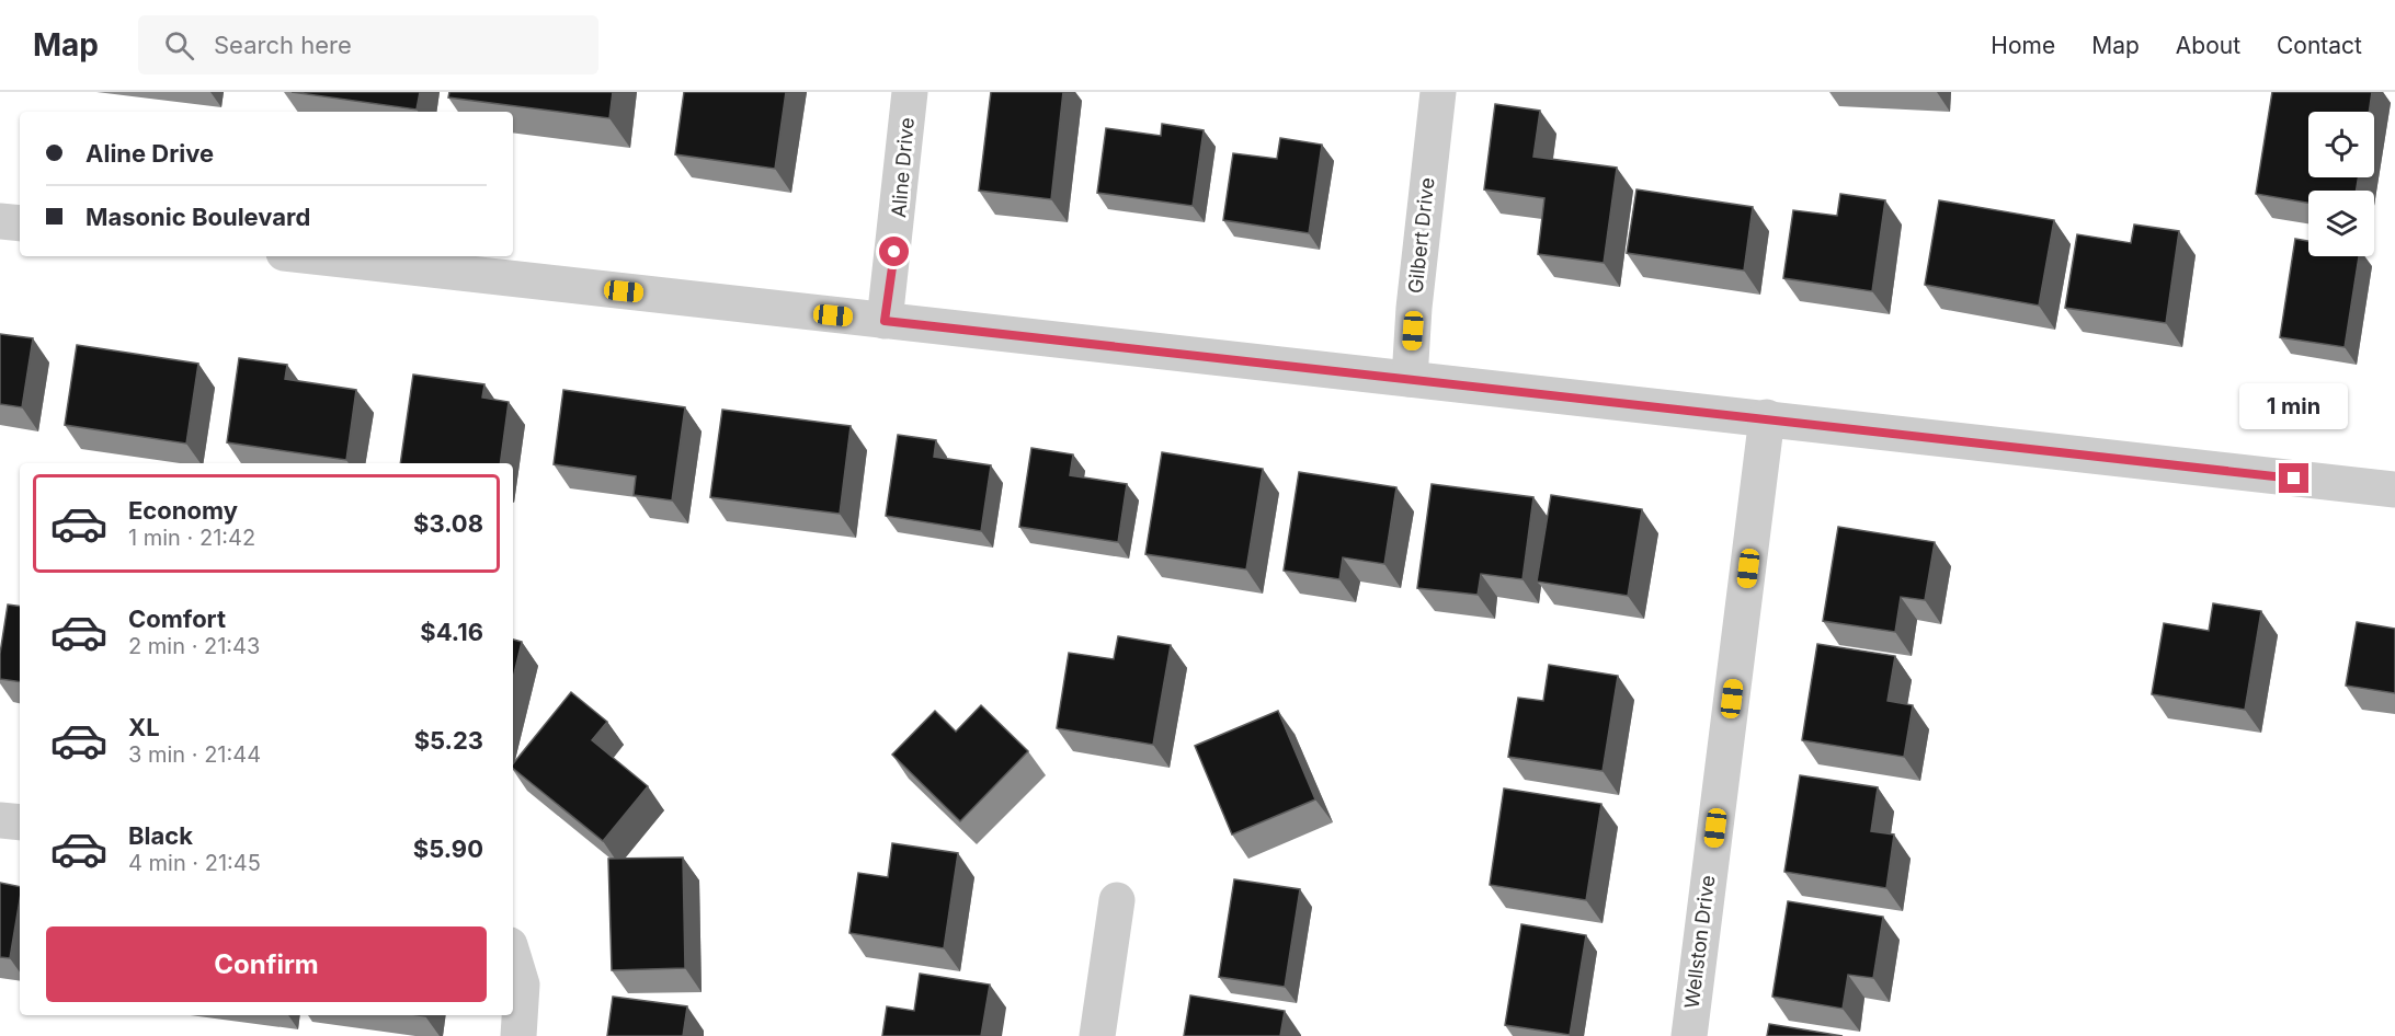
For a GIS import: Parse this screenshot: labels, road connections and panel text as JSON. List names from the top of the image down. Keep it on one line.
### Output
{"streets":{"street":["Aline Drive","Gilbert Drive","Wellston Drive"]},"page":{"header":"Map","search":"Search here","nav":["Home","Map","About","Contact"],"banner":["Aline Drive","Masonic Boulevard"],"bubble":"1 min","list":[{"name":"Economy","note":"1 min · 21:42","value":"$3.08"},{"name":"Comfort","note":"2 min · 21:43","value":"$4.16"},{"name":"XL","note":"3 min · 21:44","value":"$5.23"},{"name":"Black","note":"4 min · 21:45","value":"$5.90"}],"buttons":"Confirm"}}
